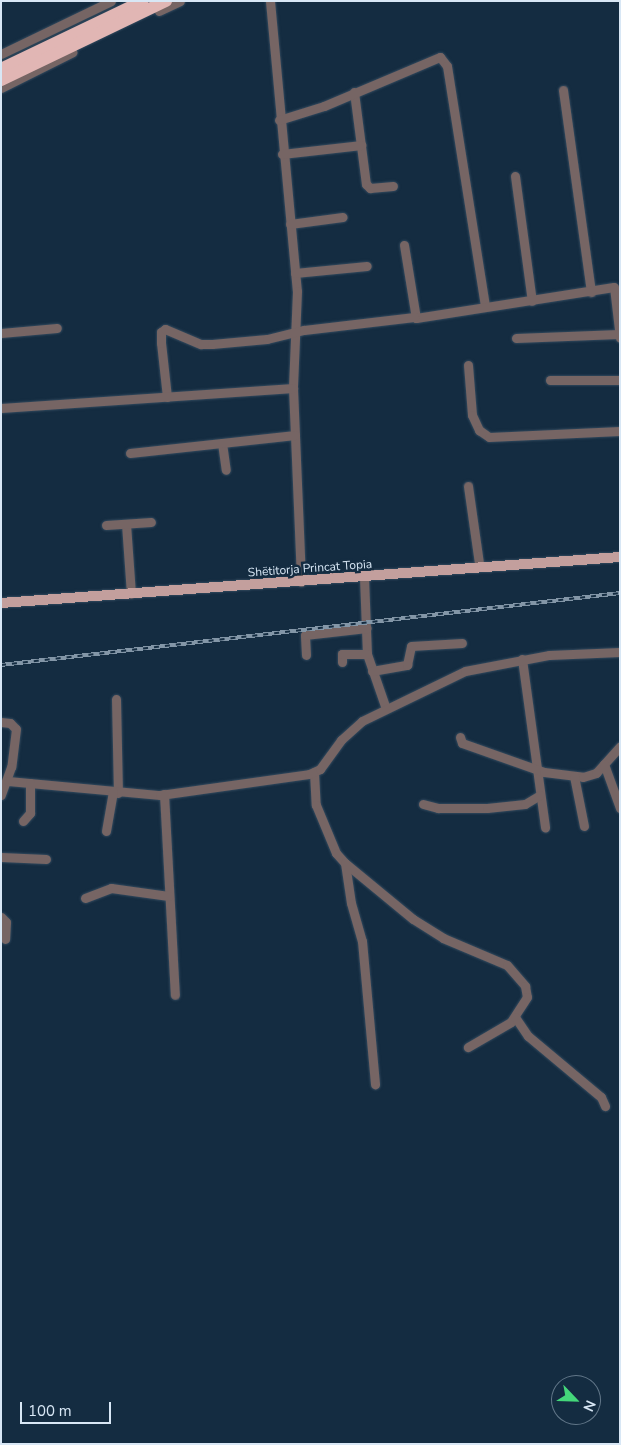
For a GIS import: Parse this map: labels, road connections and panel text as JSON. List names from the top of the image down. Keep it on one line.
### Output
{"streets":{"main road":["Shëtitorja Princat Topia"]},"scale_bar":"100 m","north":"bottom right"}
